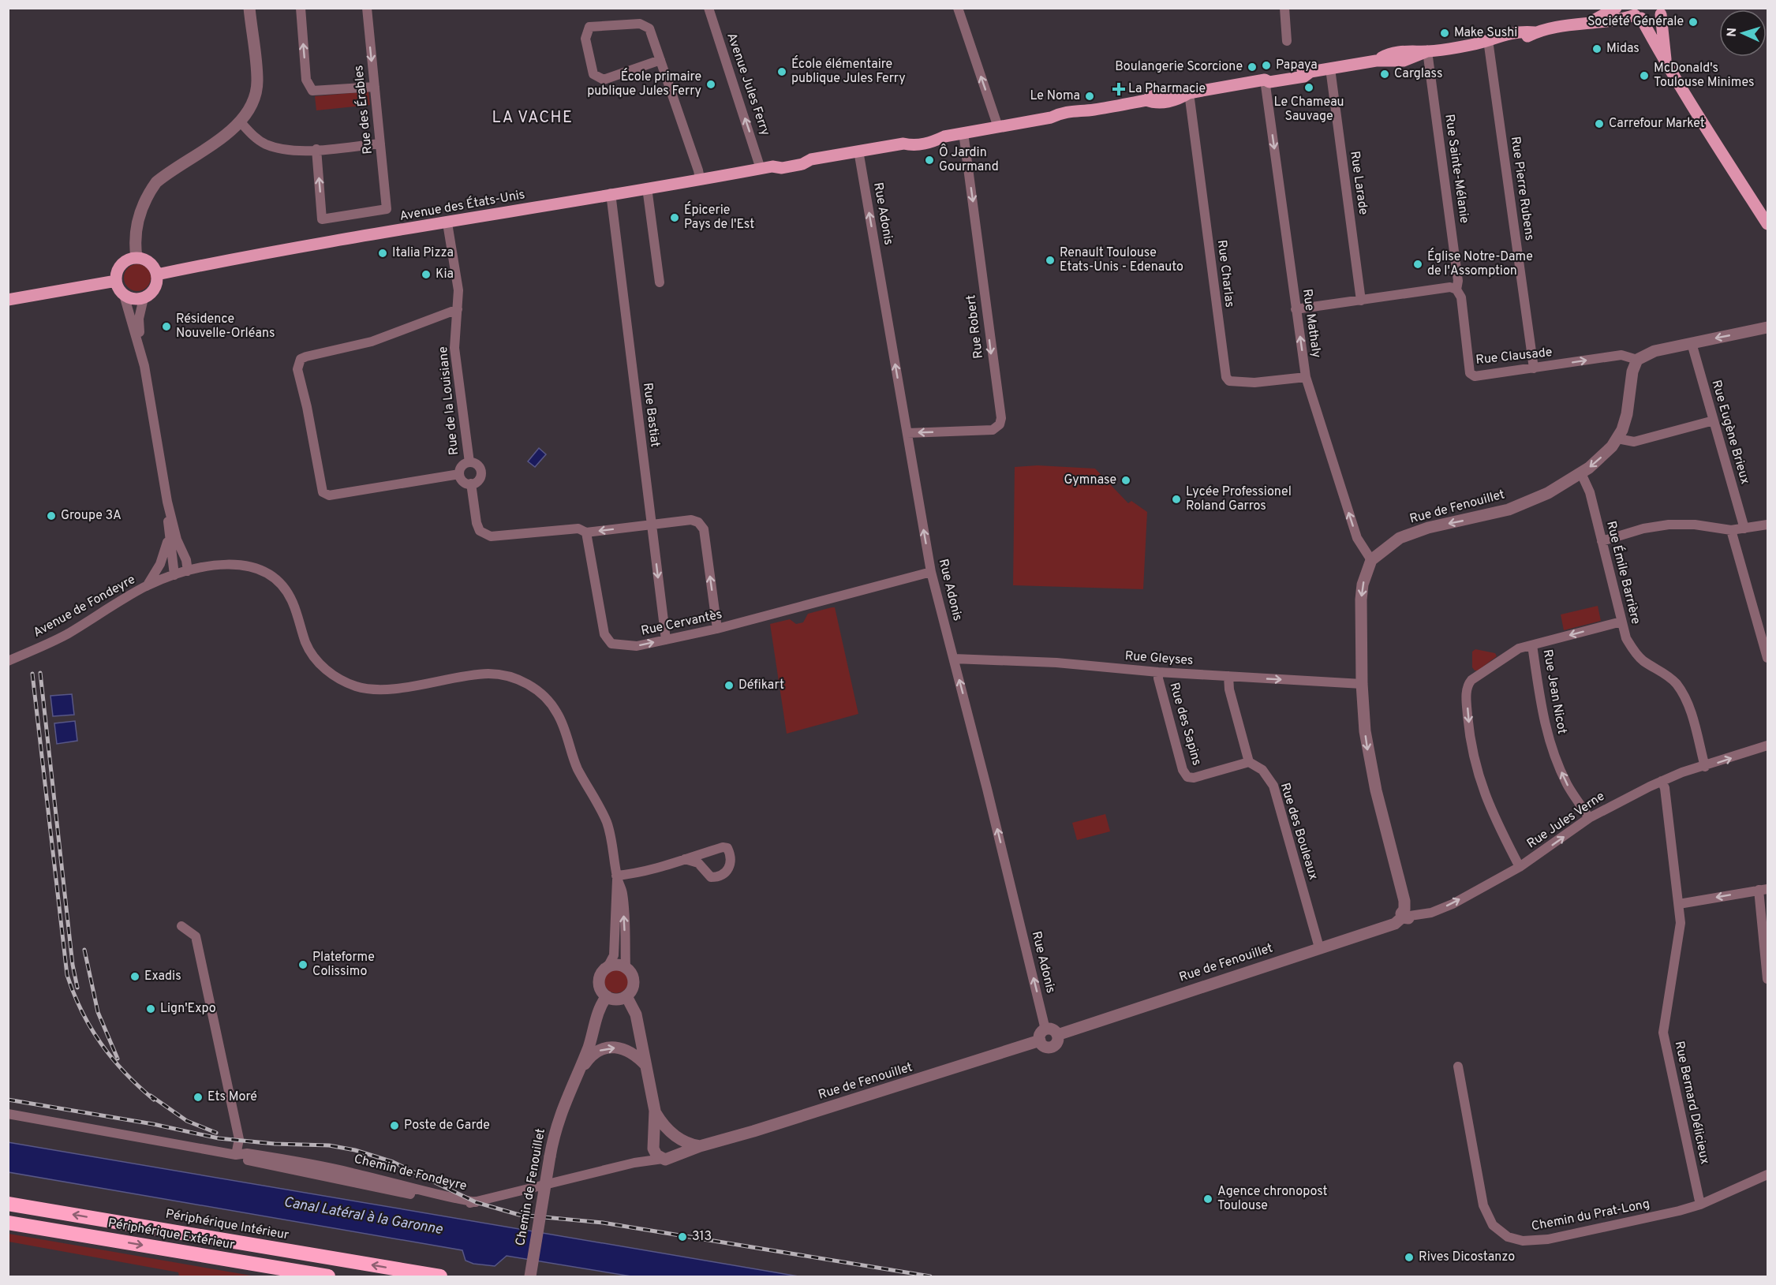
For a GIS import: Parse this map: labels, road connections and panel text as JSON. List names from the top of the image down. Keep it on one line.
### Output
{"streets":{"highway":["Périphérique Intérieur","Périphérique Extérieur"],"main road":["Avenue des États-Unis"],"street":["Avenue Jules Ferry","Rue des Érables","Rue Sainte-Mélanie","Rue Larade","Rue Pierre Rubens","Rue Adonis","Rue Charlas","Rue Mathaly","Rue Robert","Rue Clausade","Rue de la Louisiane","Rue Bastiat","Rue Eugène Brieux","Rue de Fenouillet","Rue Émile Barrière","Avenue de Fondeyre","Rue Cervantès","Rue Gleyses","Rue Jean Nicot","Rue des Sapins","Rue Jules Verne","Rue des Bouleaux","Rue Bernard Délicieux","Chemin de Fondeyre","Chemin de Fenouillet","Chemin du Prat-Long"]},"crossings":[["Avenue Jules Ferry","Avenue des États-Unis"],["Rue Sainte-Mélanie","Avenue des États-Unis"],["Rue Sainte-Mélanie","Rue Clausade"],["Rue Larade","Avenue des États-Unis"],["Rue Pierre Rubens","Avenue des États-Unis"],["Rue Pierre Rubens","Rue Clausade"],["Avenue des États-Unis","Rue Adonis"],["Avenue des États-Unis","Rue Charlas"],["Avenue des États-Unis","Rue Mathaly"],["Avenue des États-Unis","Rue Robert"],["Avenue des États-Unis","Rue de la Louisiane"],["Avenue des États-Unis","Rue Bastiat"],["Avenue des États-Unis","Avenue de Fondeyre"],["Rue Adonis","Rue Robert"],["Rue Adonis","Rue de Fenouillet"],["Rue Adonis","Rue Cervantès"],["Rue Adonis","Rue Gleyses"],["Rue Charlas","Rue Mathaly"],["Rue Mathaly","Rue de Fenouillet"],["Rue Clausade","Rue de Fenouillet"],["Rue Bastiat","Rue Cervantès"],["Rue de Fenouillet","Rue Émile Barrière"],["Rue de Fenouillet","Rue Jules Verne"],["Rue de Fenouillet","Rue des Bouleaux"],["Rue de Fenouillet","Chemin de Fondeyre"],["Rue Émile Barrière","Rue Jules Verne"],["Rue Gleyses","Rue des Sapins"],["Rue Jean Nicot","Rue Jules Verne"],["Rue des Sapins","Rue des Bouleaux"],["Rue Jules Verne","Rue Bernard Délicieux"],["Rue Bernard Délicieux","Chemin du Prat-Long"]],"one_way":["Rue Adonis","Rue Clausade","Rue Jean Nicot","Rue Jules Verne","Périphérique Intérieur","Périphérique Extérieur"],"districts":["LA VACHE"],"water":["Canal Latéral à la Garonne"],"places":{"other":["Société Générale","Make Sushi","Midas","Papaya","Boulangerie Scorcione","École élémentaire publique Jules Ferry","Carglass","McDonald's Toulouse Minimes","École primaire publique Jules Ferry","Le Chameau Sauvage","Le Noma","Carrefour Market","Ô Jardin Gourmand","Épicerie Pays de l'Est","Italia Pizza","Renault Toulouse Etats-Unis - Edenauto","Église Notre-Dame de l'Assomption","Kia","Résidence Nouvelle-Orléans","Gymnase","Lycée Professionel Roland Garros","Groupe 3A","Défikart","Plateforme Colissimo","Exadis","Lign'Expo","Ets Moré","Poste de Garde","Agence chronopost Toulouse","313","Rives Dicostanzo"],"health":["La Pharmacie"]},"north":"left"}
